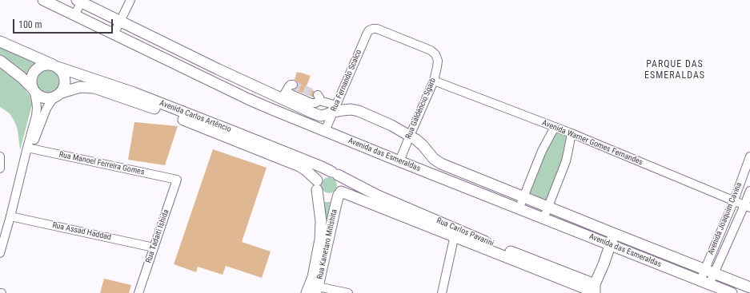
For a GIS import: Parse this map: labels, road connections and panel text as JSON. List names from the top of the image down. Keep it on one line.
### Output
{"streets":{"main road":["Avenida Carlos Artêncio","Avenida das Esmeraldas","Rua Carlos Pavarini","Rua Kanetaro Mitishita"],"street":["Rua Fernando Scalco","Rua Galdêncio Sgarb","Avenida Warner Gomes Fernandes","Rua Manoel Ferreira Gomes","Avenida Joaquim Cavina","Rua Assad Haddad","Rua Tadaiti Ishida"]},"crossings":[["Rua Fernando Scalco","Rua Galdêncio Sgarb"],["Rua Fernando Scalco","Avenida das Esmeraldas"],["Rua Galdêncio Sgarb","Avenida Warner Gomes Fernandes"],["Rua Galdêncio Sgarb","Avenida das Esmeraldas"],["Avenida Carlos Artêncio","Rua Carlos Pavarini"],["Avenida Carlos Artêncio","Rua Kanetaro Mitishita"],["Avenida Warner Gomes Fernandes","Avenida Joaquim Cavina"],["Avenida das Esmeraldas","Avenida Joaquim Cavina"],["Rua Manoel Ferreira Gomes","Rua Tadaiti Ishida"],["Rua Assad Haddad","Rua Tadaiti Ishida"],["Rua Carlos Pavarini","Rua Kanetaro Mitishita"]],"districts":["PARQUE DAS ESMERALDAS"],"scale_bar":"100 m"}
